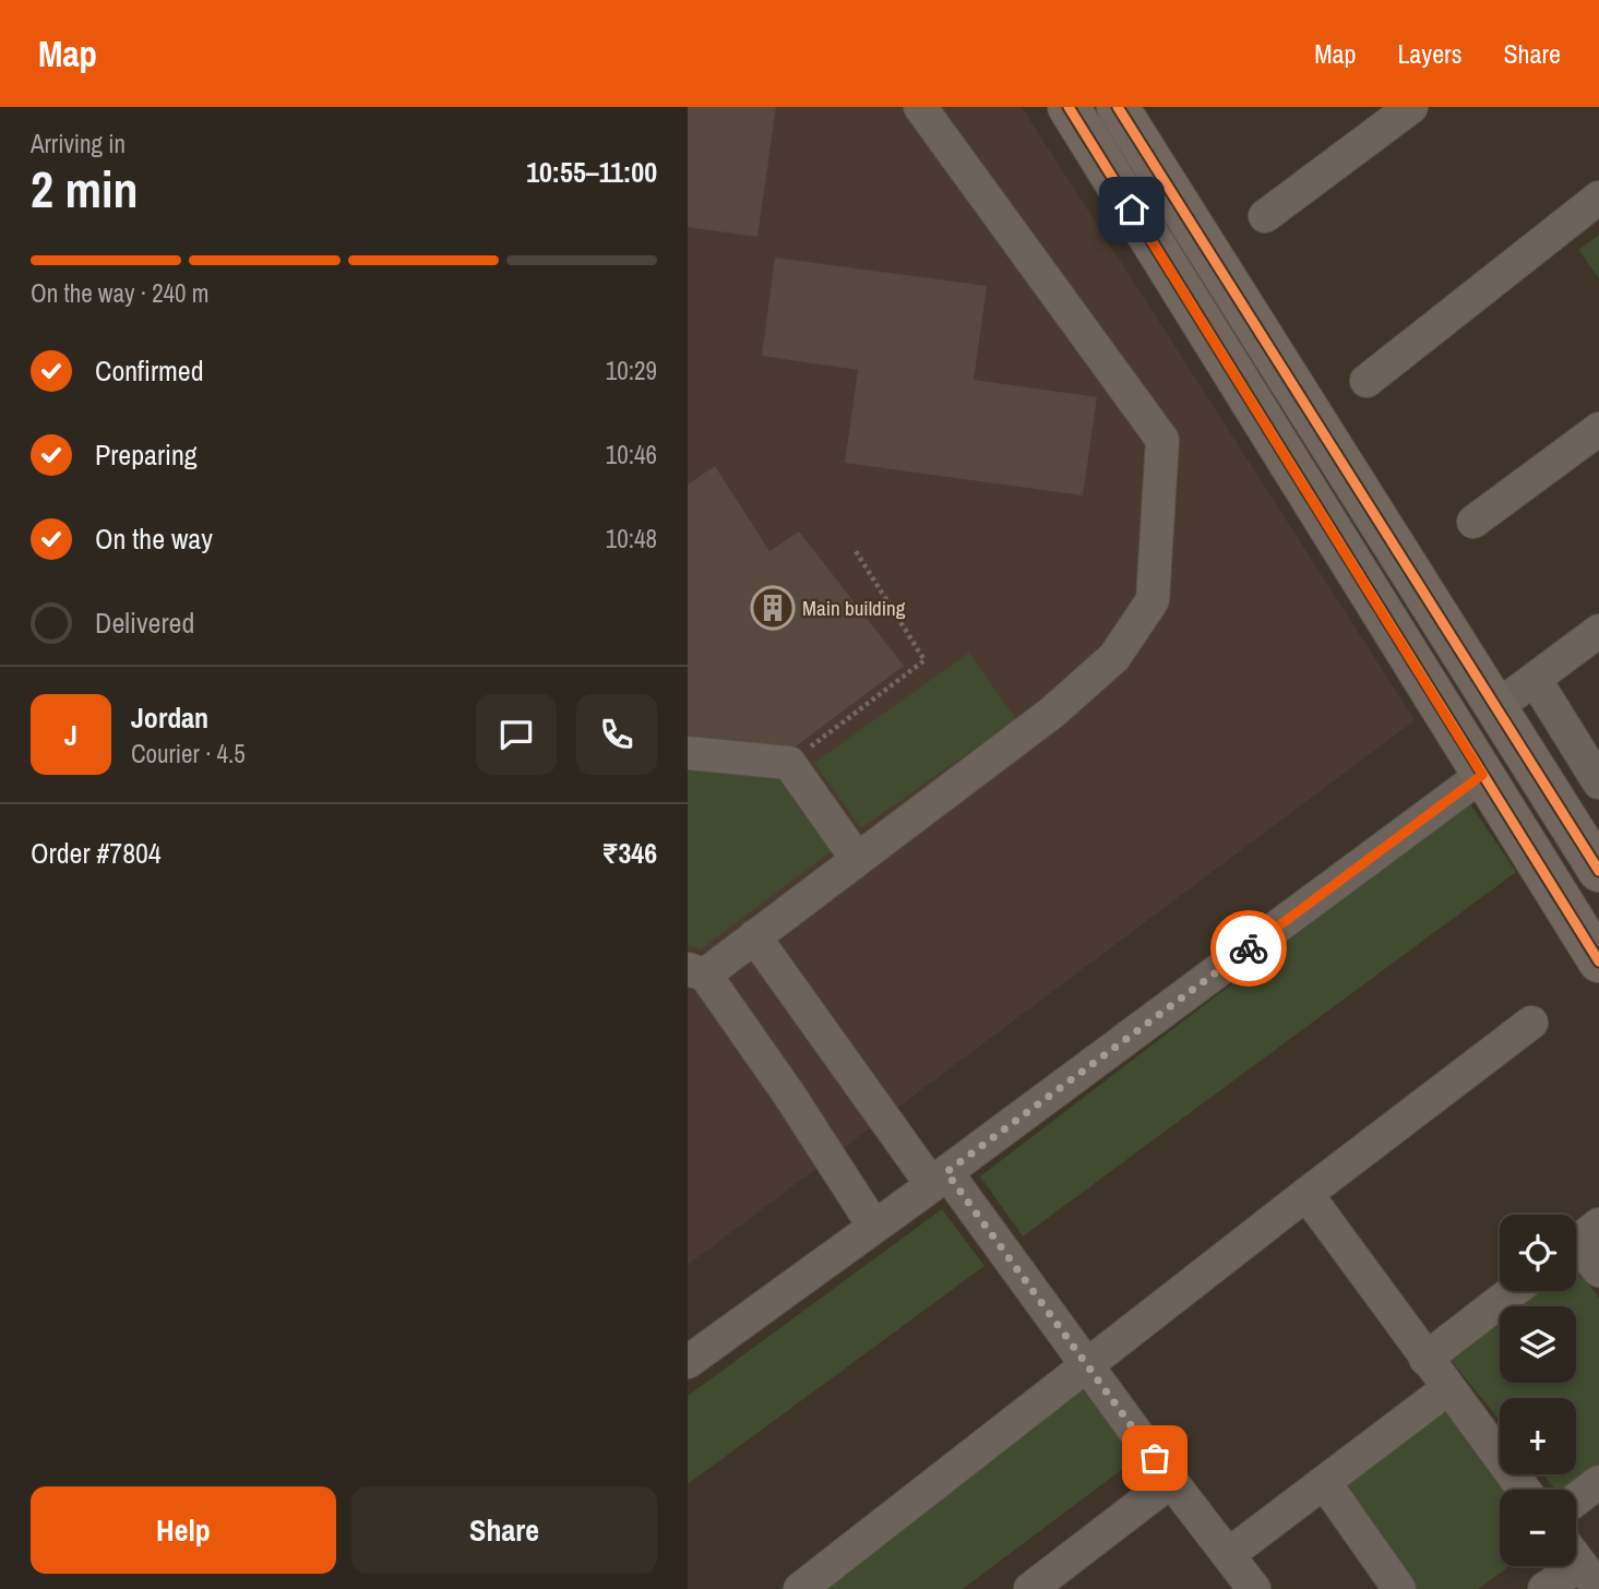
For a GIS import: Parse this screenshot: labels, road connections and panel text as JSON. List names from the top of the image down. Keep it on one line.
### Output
{"places":{"building":["Main building"]},"page":{"header":"Map","nav":["Map","Layers","Share"],"heading":["2 min","Arriving in","10:55–11:00"],"panel":["Jordan","Courier · 4.5","Order #7804","₹346"],"bar":"On the way · 240 m","list":[["Confirmed","10:29"],["Preparing","10:46"],["On the way","10:48"],"Delivered"],"round":"J","map_buttons":["+","−"],"buttons":["Help","Share"]}}
